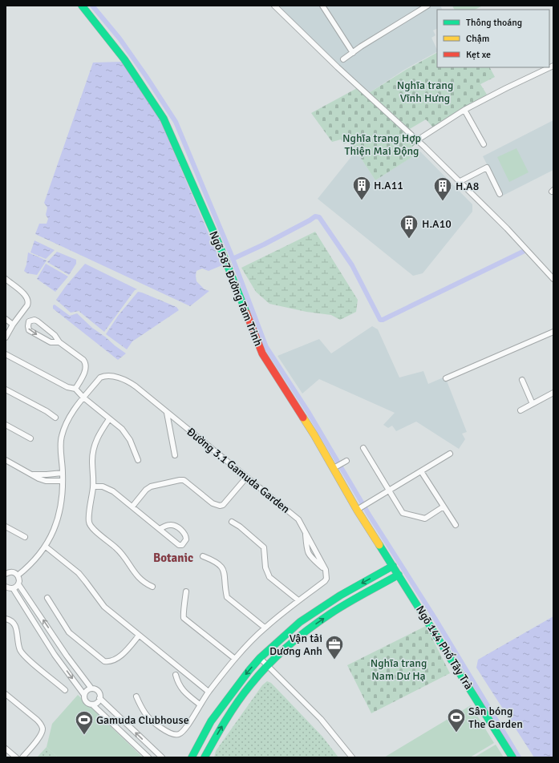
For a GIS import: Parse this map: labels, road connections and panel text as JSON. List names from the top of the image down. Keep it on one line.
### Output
{"streets":{"street":["Ngõ 587 Đường Tam Trinh","Đường 3.1 Gamuda Garden","Ngõ 144 Phố Tây Trà"]},"crossings":[["Ngõ 587 Đường Tam Trinh","Ngõ 144 Phố Tây Trà"]],"districts":["Botanic"],"parks":["Nghĩa trang Vĩnh Hưng","Nghĩa trang Hợp Thiện Mai Động","Nghĩa trang Nam Dư Hạ"],"places":{"building":["H.A11","H.A8","H.A10"],"office":["Vận tải Dương Anh"],"sports":["Sân bóng The Garden","Gamuda Clubhouse"]},"legend":["Thông thoáng","Chậm","Kẹt xe"]}
